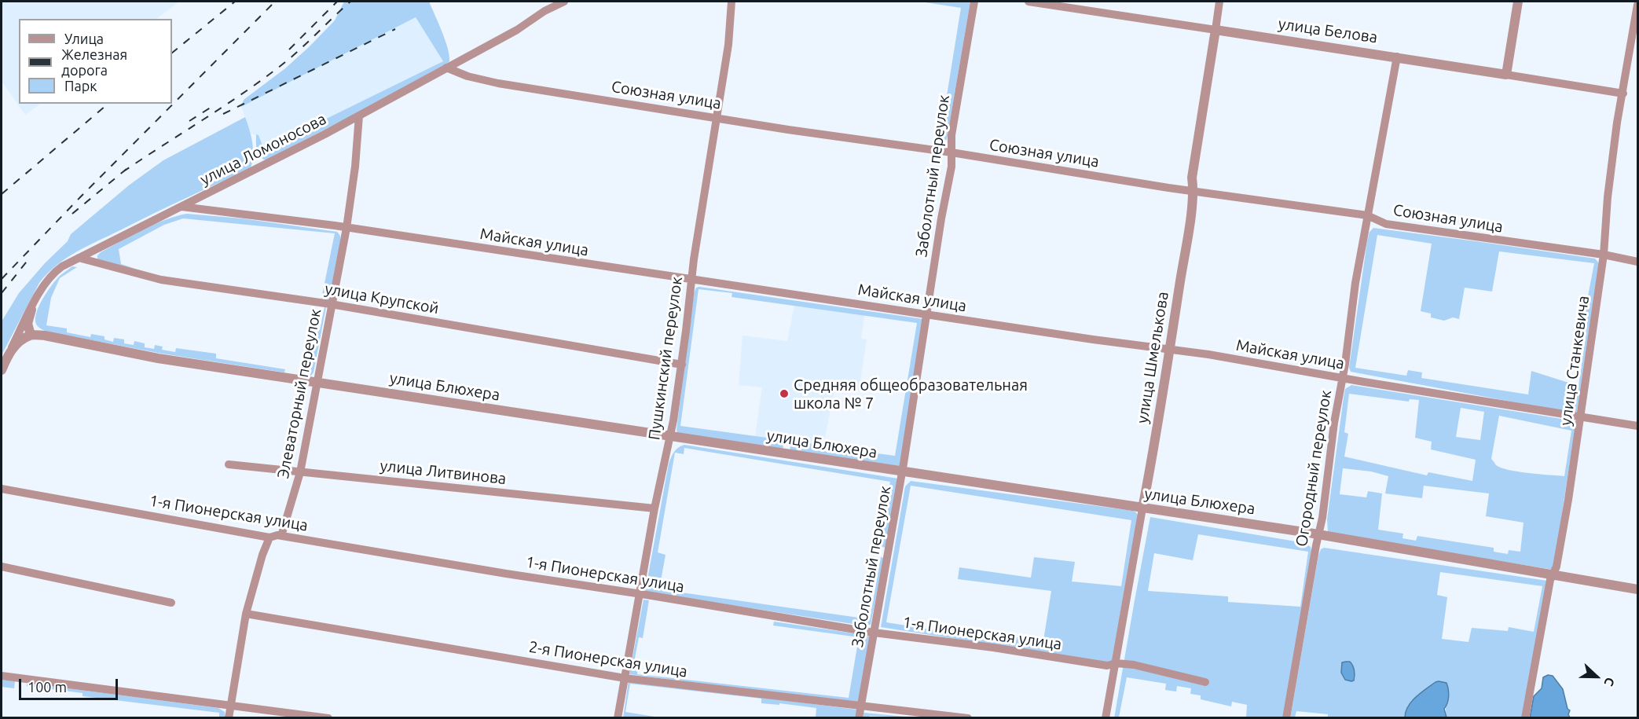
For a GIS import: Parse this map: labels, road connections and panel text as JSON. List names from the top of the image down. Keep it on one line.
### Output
{"streets":{"street":["улица Белова","Союзная улица","улица Ломоносова","Заболотный переулок","Майская улица","улица Крупской","улица Шмелькова","Пушкинский переулок","улица Станкевича","улица Блюхера","Элеваторный переулок","Огородный переулок","улица Литвинова","1-я Пионерская улица","2-я Пионерская улица"]},"crossings":[["улица Белова","улица Шмелькова"],["улица Белова","улица Станкевича"],["улица Белова","Огородный переулок"],["Союзная улица","улица Ломоносова"],["Союзная улица","Заболотный переулок"],["Союзная улица","улица Шмелькова"],["Союзная улица","Пушкинский переулок"],["Союзная улица","улица Станкевича"],["Союзная улица","Огородный переулок"],["улица Ломоносова","Майская улица"],["улица Ломоносова","улица Крупской"],["улица Ломоносова","Элеваторный переулок"],["Заболотный переулок","Майская улица"],["Заболотный переулок","улица Блюхера"],["Заболотный переулок","1-я Пионерская улица"],["Заболотный переулок","2-я Пионерская улица"],["Майская улица","улица Шмелькова"],["Майская улица","Пушкинский переулок"],["Майская улица","улица Станкевича"],["Майская улица","Элеваторный переулок"],["Майская улица","Огородный переулок"],["улица Крупской","Пушкинский переулок"],["улица Крупской","Элеваторный переулок"],["улица Шмелькова","улица Блюхера"],["улица Шмелькова","1-я Пионерская улица"],["Пушкинский переулок","улица Блюхера"],["Пушкинский переулок","улица Литвинова"],["Пушкинский переулок","1-я Пионерская улица"],["Пушкинский переулок","2-я Пионерская улица"],["улица Станкевича","улица Блюхера"],["улица Блюхера","Элеваторный переулок"],["улица Блюхера","Огородный переулок"],["Элеваторный переулок","улица Литвинова"],["Элеваторный переулок","1-я Пионерская улица"]],"places":["Средняя общеобразовательная школа № 7"],"legend":["Улица","Железная дорога","Парк"],"scale_bar":"100 m","north":"right"}
